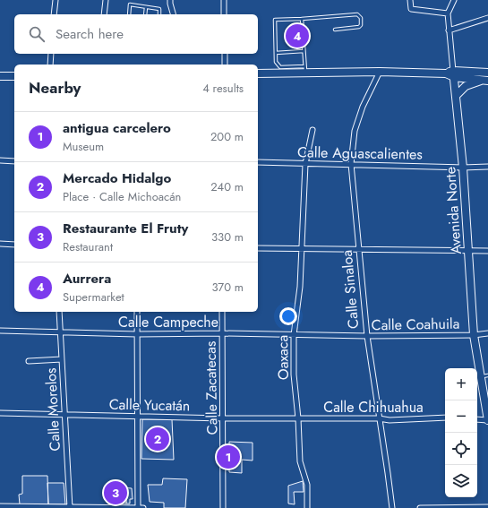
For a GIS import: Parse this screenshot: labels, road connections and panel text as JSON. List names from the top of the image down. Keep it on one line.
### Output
{"streets":{"main road":["Avenida Norte"],"street":["Calle Aguascalientes","Calle Sinaloa","Calle Campeche","Calle Coahuila","Oaxaca","Calle Zacatecas","Calle Yucatán","Calle Chihuahua","Calle Morelos"]},"crossings":[["Calle Aguascalientes","Avenida Norte"],["Calle Aguascalientes","Calle Sinaloa"],["Calle Aguascalientes","Oaxaca"],["Avenida Norte","Calle Coahuila"],["Calle Sinaloa","Calle Coahuila"],["Calle Sinaloa","Calle Chihuahua"],["Calle Campeche","Calle Coahuila"],["Calle Campeche","Oaxaca"],["Calle Campeche","Calle Zacatecas"],["Calle Campeche","Calle Morelos"],["Calle Coahuila","Oaxaca"],["Oaxaca","Calle Yucatán"],["Oaxaca","Calle Chihuahua"],["Calle Zacatecas","Calle Yucatán"],["Calle Yucatán","Calle Chihuahua"],["Calle Yucatán","Calle Morelos"]],"page":{"search":"Search here","pins":["4","2","1","3"],"heading":["Nearby","4 results"],"list":[{"mark":"1","name":"antigua carcelero","note":"Museum","value":"200 m"},{"mark":"2","name":"Mercado Hidalgo","note":"Place · Calle Michoacán","value":"240 m"},{"mark":"3","name":"Restaurante El Fruty","note":"Restaurant","value":"330 m"},{"mark":"4","name":"Aurrera","note":"Supermarket","value":"370 m"}],"map_buttons":["+","−"]}}
